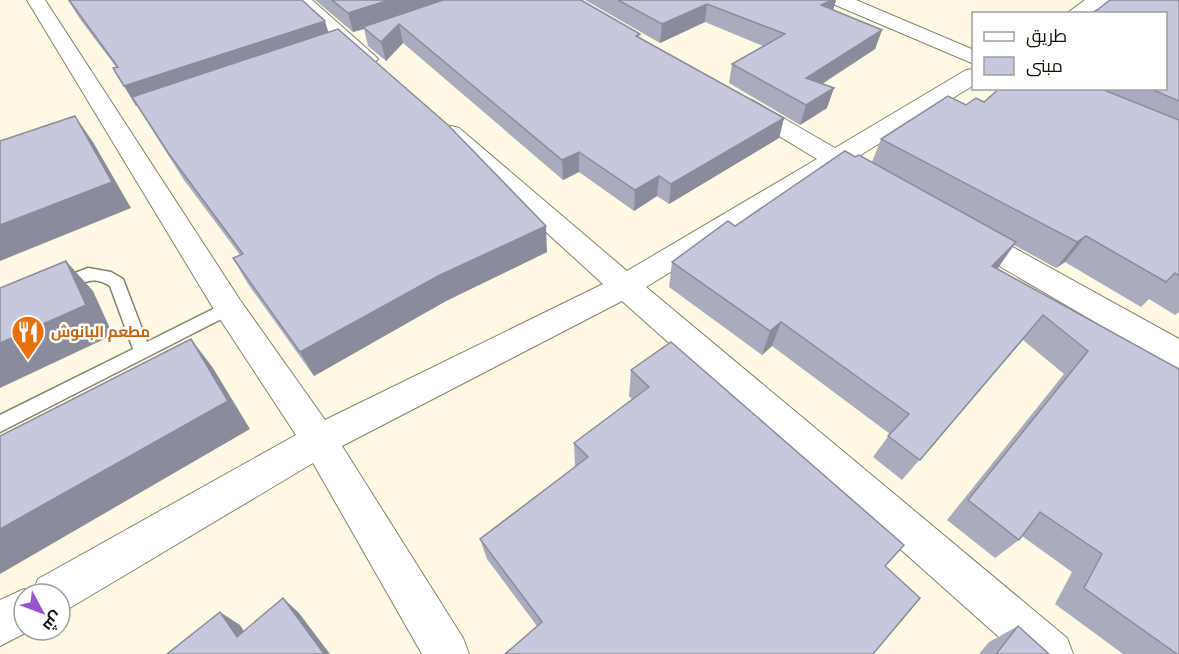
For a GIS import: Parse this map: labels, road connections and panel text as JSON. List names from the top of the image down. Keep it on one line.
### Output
{"places":{"restaurant":["مطعم البانوش"]},"legend":["طريق","مبنى"],"north":"bottom right"}
